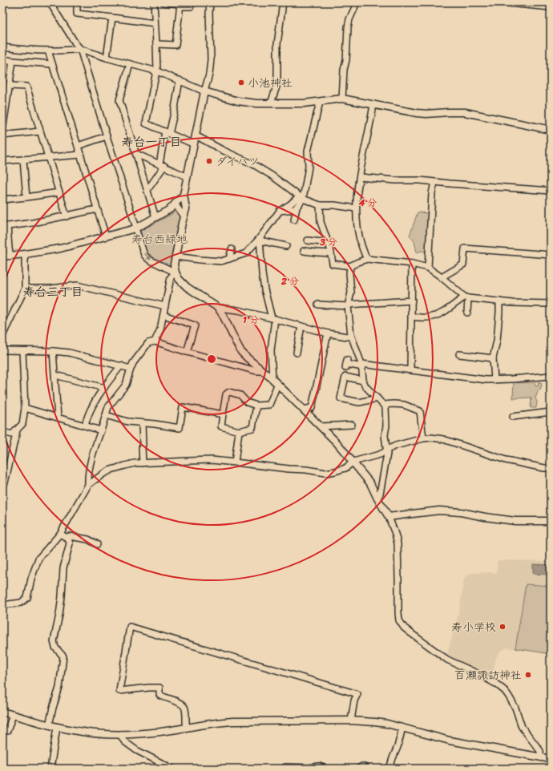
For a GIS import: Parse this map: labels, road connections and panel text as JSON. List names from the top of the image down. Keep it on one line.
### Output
{"districts":["寿台一丁目","寿台三丁目"],"parks":["寿台西緑地"],"places":["小池神社","ダイハツ","寿小学校","百瀬諏訪神社"],"rings":["4 分","3 分","2 分","1 分"]}
